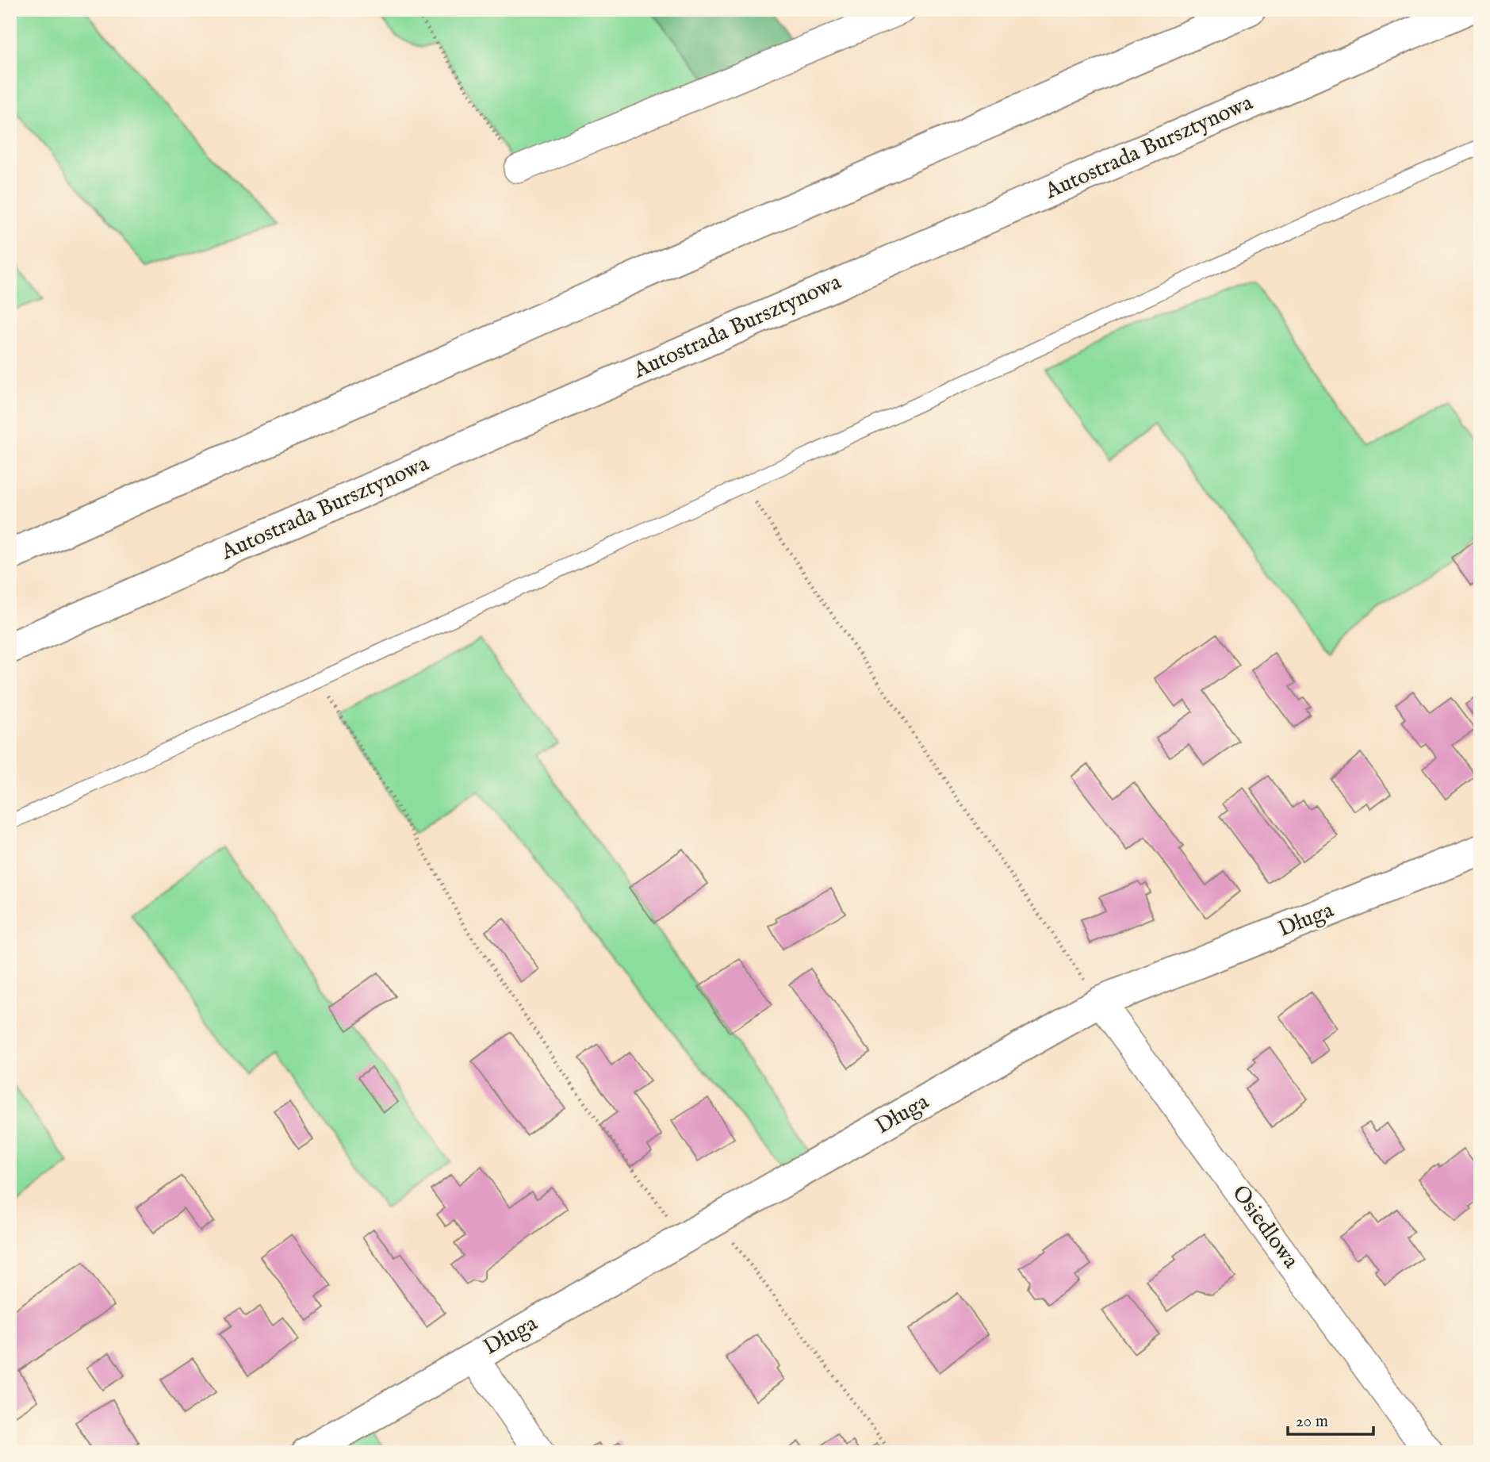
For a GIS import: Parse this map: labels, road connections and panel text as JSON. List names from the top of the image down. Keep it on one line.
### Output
{"streets":{"main road":["Autostrada Bursztynowa","Długa"],"street":["Osiedlowa"]},"crossings":[["Długa","Osiedlowa"]],"scale_bar":"20 m"}
